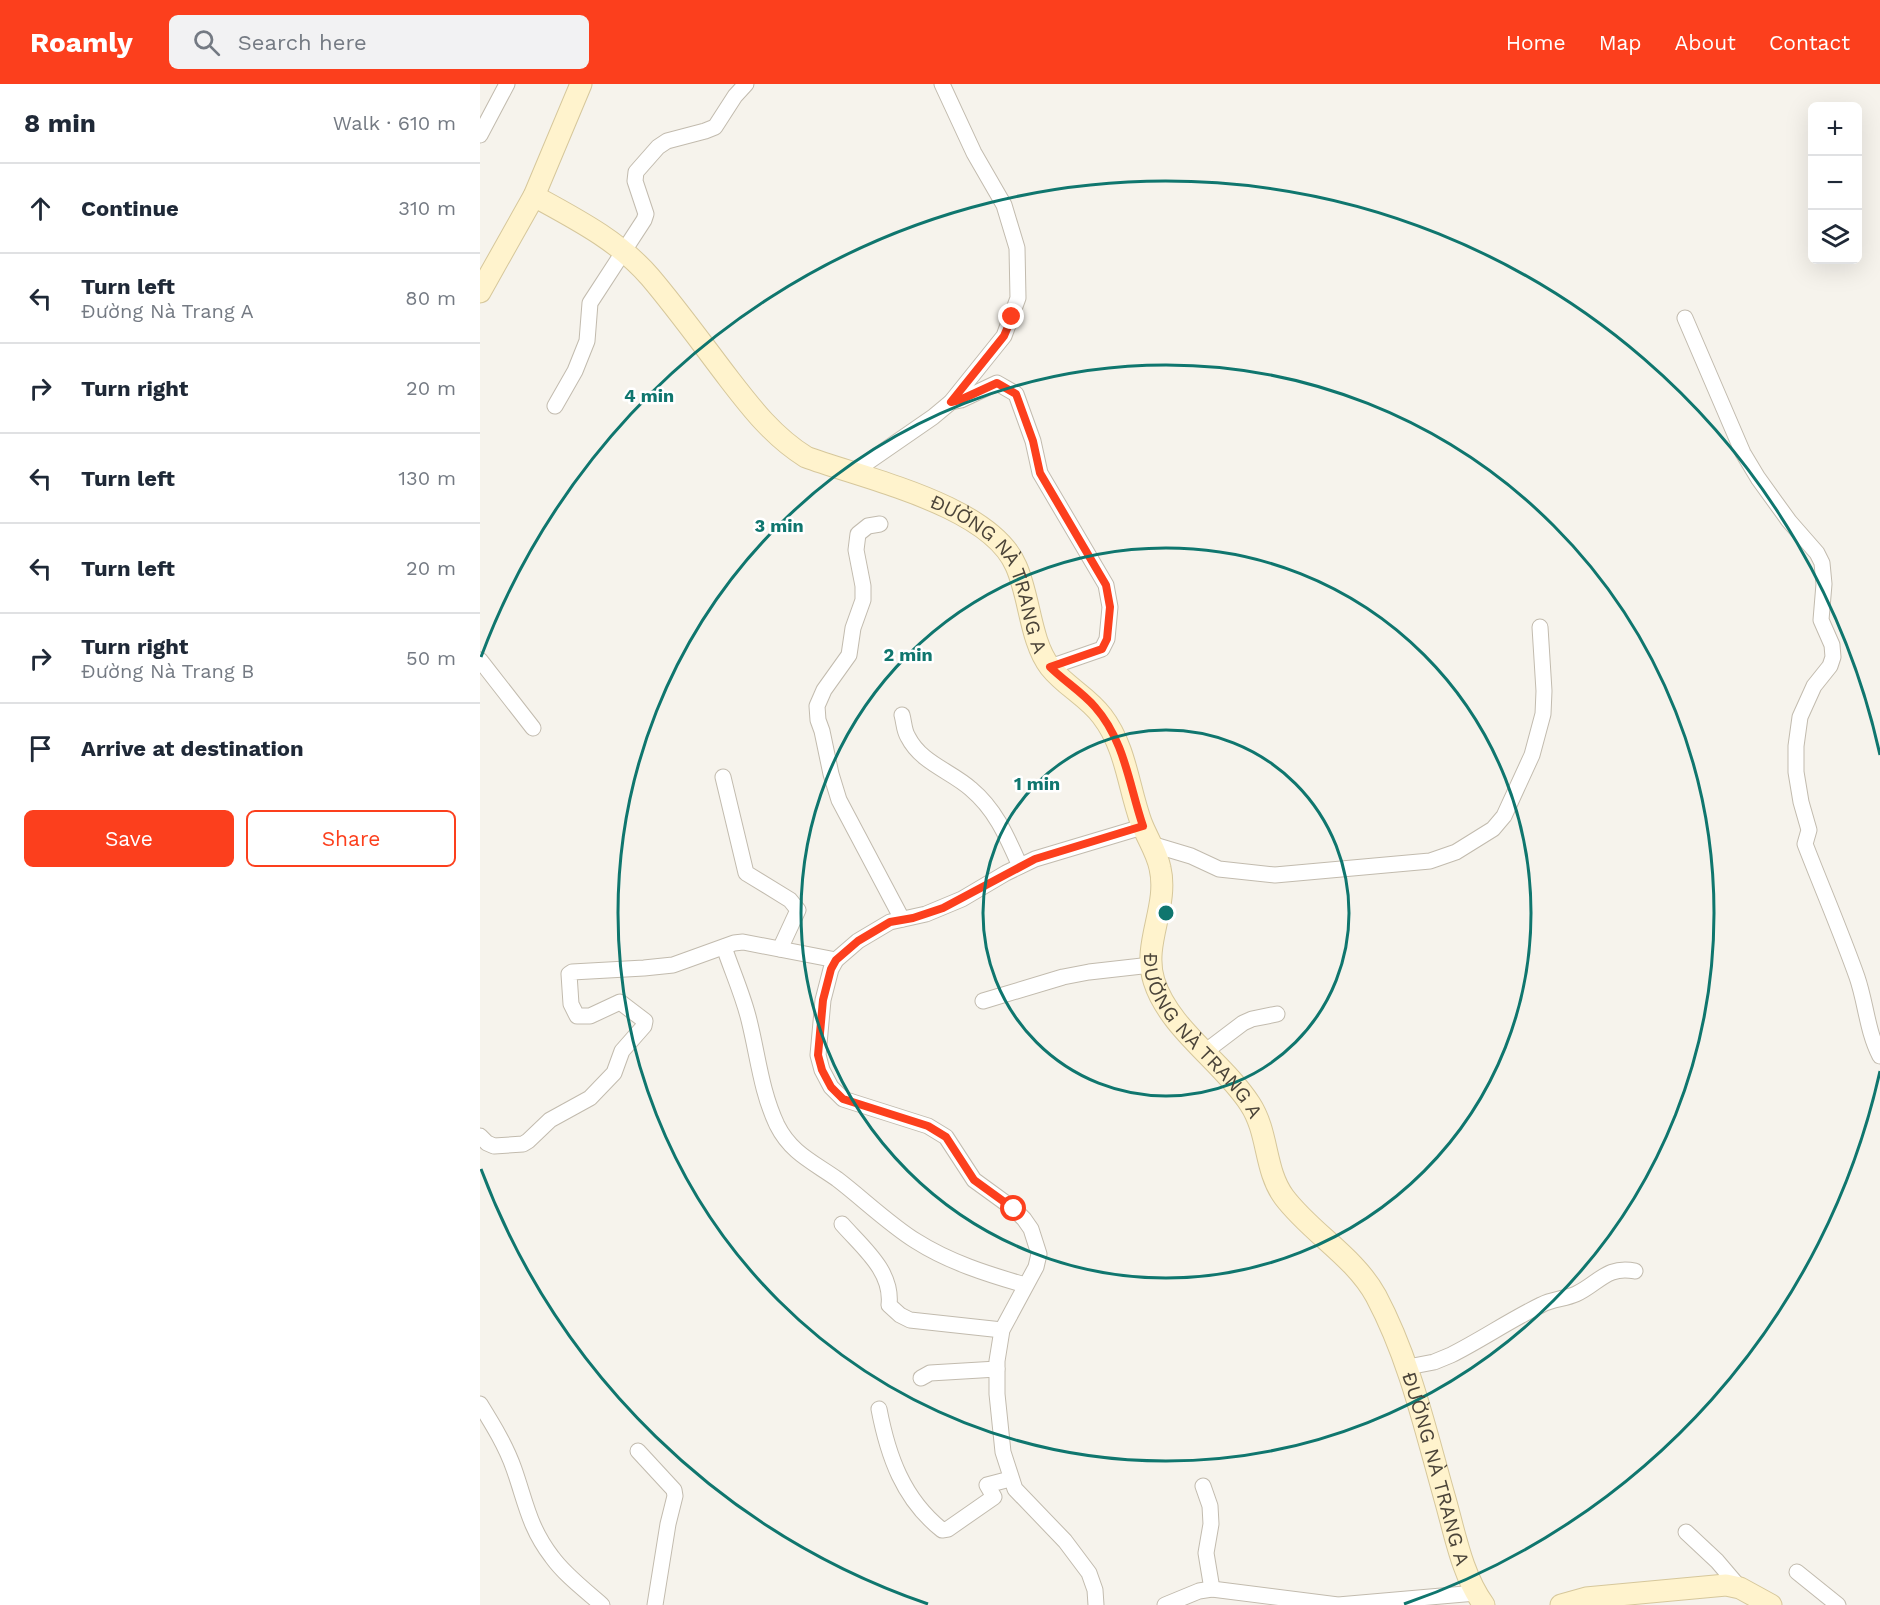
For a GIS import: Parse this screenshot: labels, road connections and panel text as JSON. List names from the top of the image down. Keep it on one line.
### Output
{"streets":{"street":["ĐƯỜNG NÀ TRANG A"]},"page":{"header":"Roamly","search":"Search here","nav":["Home","Map","About","Contact"],"heading":["8 min","Walk · 610 m"],"map_buttons":["+","−"],"list":[["Continue","310 m"],["Turn left","Đường Nà Trang A","80 m"],["Turn right","20 m"],["Turn left","130 m"],["Turn left","20 m"],["Turn right","Đường Nà Trang B","50 m"],"Arrive at destination"],"buttons":["Save","Share"]},"rings":["4 min","3 min","2 min","1 min"]}
